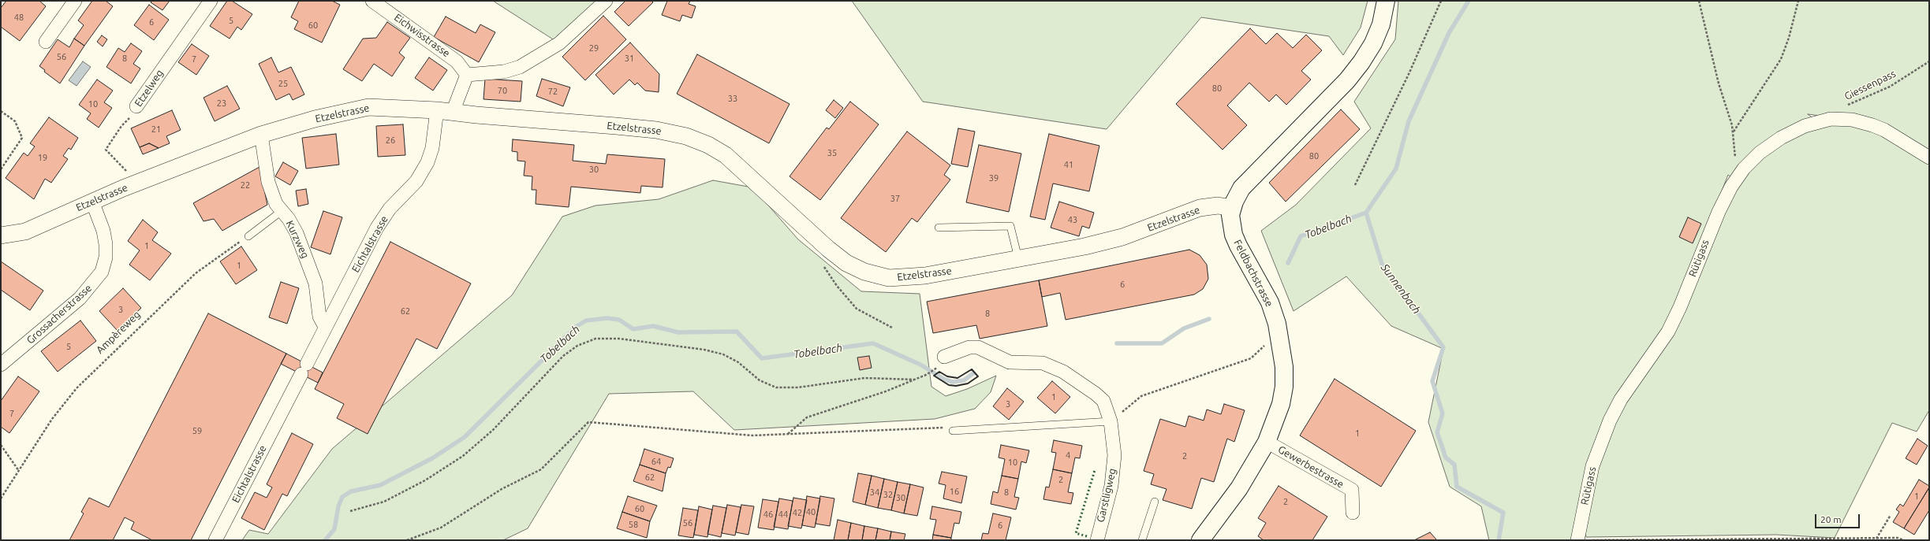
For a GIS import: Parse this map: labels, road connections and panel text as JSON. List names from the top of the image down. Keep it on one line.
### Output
{"streets":{"main road":["Feldbachstrasse"],"street":["Eichwisstrasse","Etzelweg","Etzelstrasse","Kurzweg","Eichtalstrasse","Rütigass","Grossacherstrasse","Gewerbestrasse","Garstligweg"],"path":["Giessenpass","Ampèreweg"]},"crossings":[["Etzelstrasse","Kurzweg"],["Etzelstrasse","Eichtalstrasse"],["Etzelstrasse","Feldbachstrasse"],["Etzelstrasse","Grossacherstrasse"],["Kurzweg","Eichtalstrasse"],["Feldbachstrasse","Gewerbestrasse"]],"water":["Tobelbach","Sunnenbach"],"house_numbers":["48","5","6","60","29","56","8","31","7","25","80","70","72","33","23","10","21","26","35","80","19","41","30","39","22","37","43","1","1","6","3","62","8","5","1","3","7","59","1","4","2","64","10","62","2","16","34","8","32","1","30","2","60","40","42","46","44","56","58","6"],"scale_bar":"20 m"}
